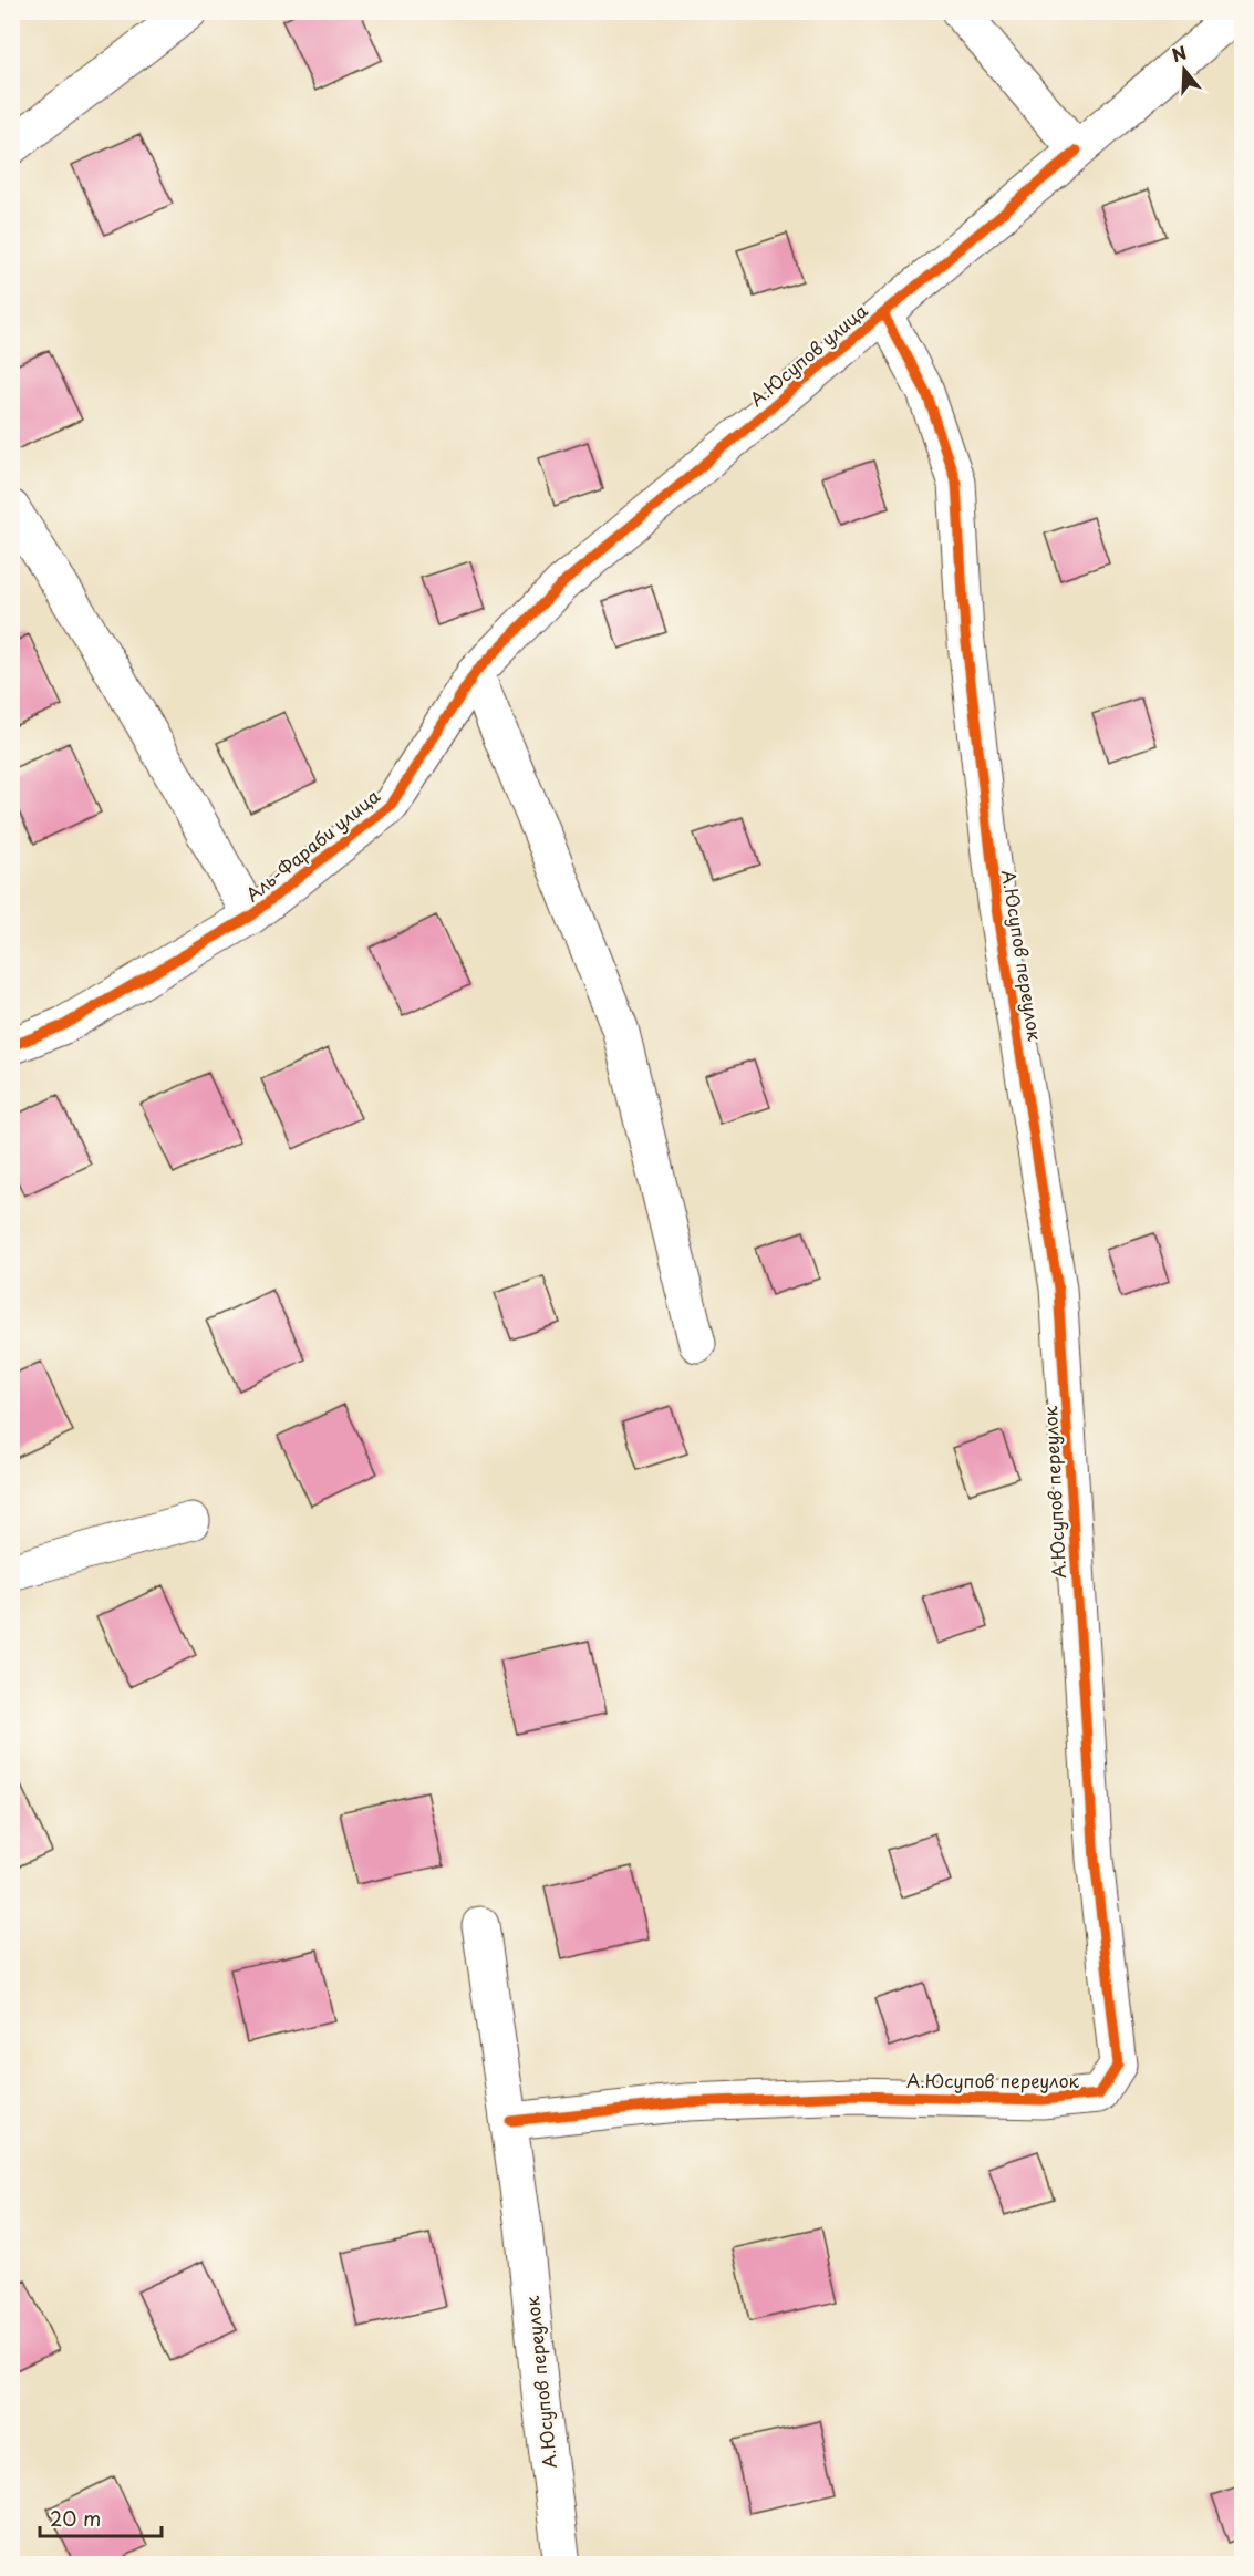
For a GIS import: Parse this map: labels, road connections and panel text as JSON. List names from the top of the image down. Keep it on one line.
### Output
{"streets":{"street":["А.Юсупов улица","Аль-Фараби улица","А.Юсупов переулок"]},"crossings":[["А.Юсупов улица","Аль-Фараби улица"],["А.Юсупов улица","А.Юсупов переулок"]],"scale_bar":"20 m","north":"top"}
